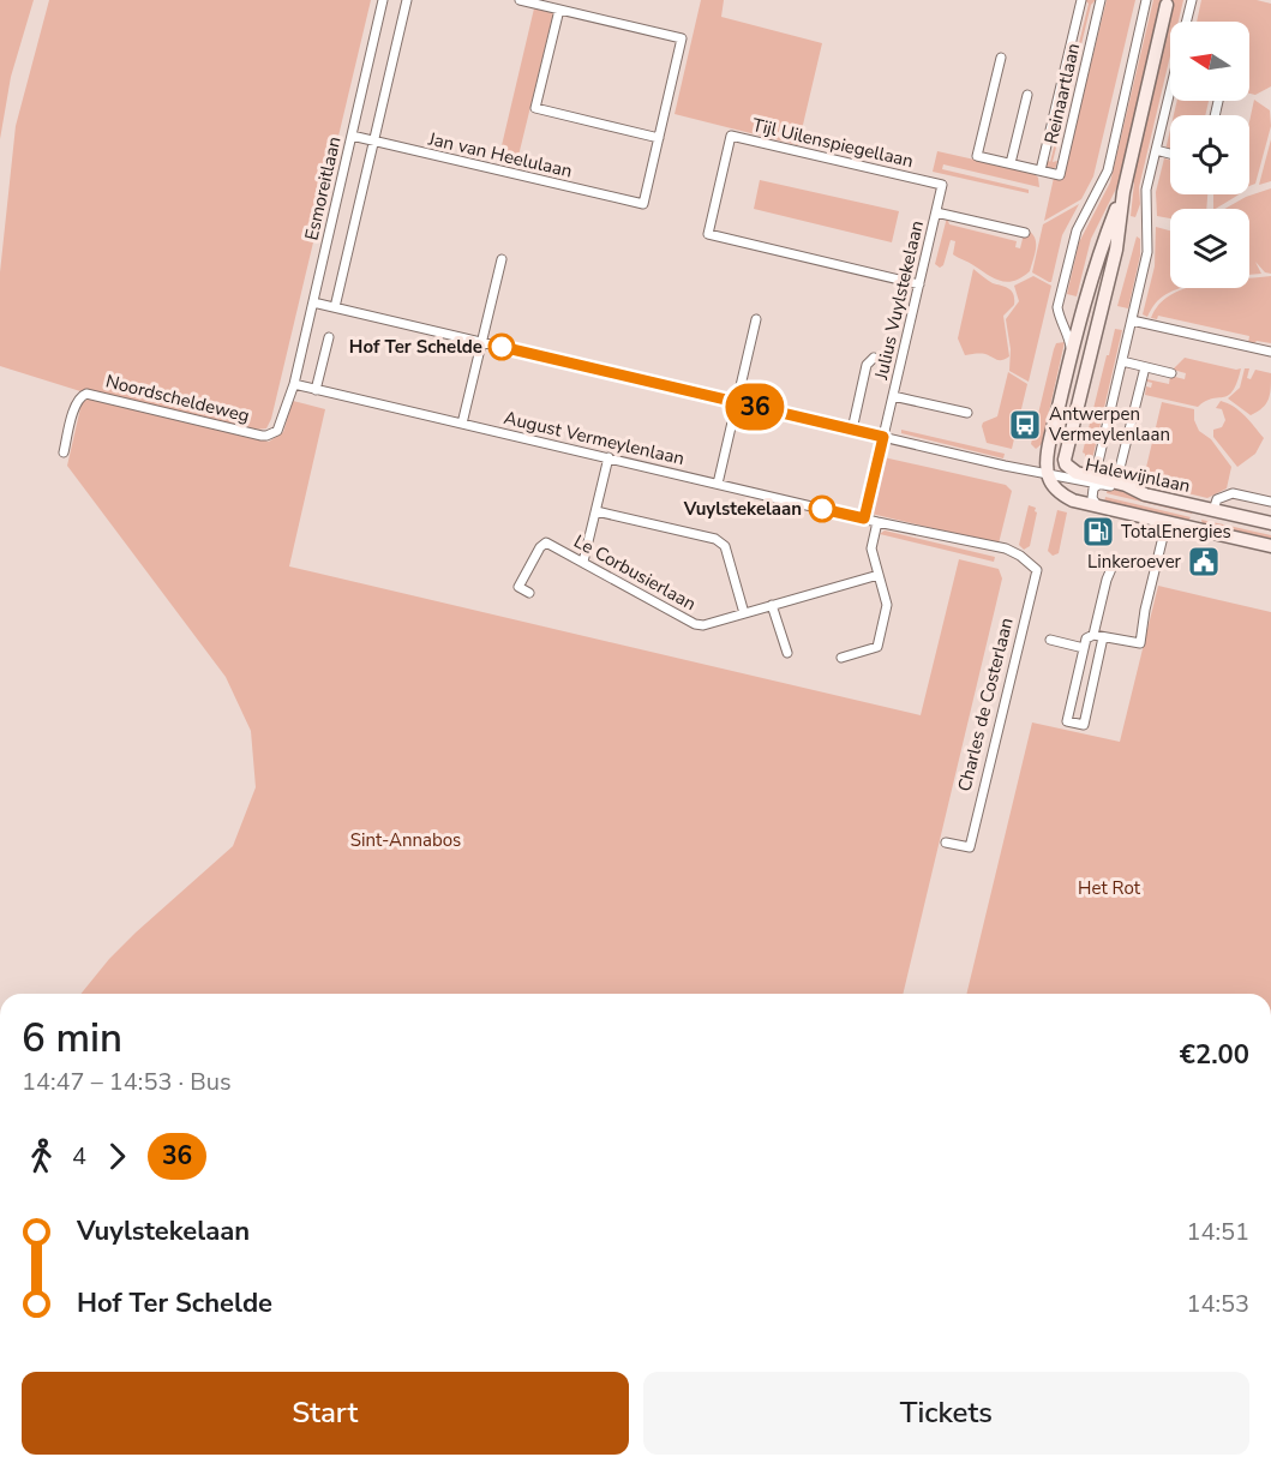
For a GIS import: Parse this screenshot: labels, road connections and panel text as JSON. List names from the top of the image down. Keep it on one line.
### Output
{"streets":{"main road":["Halewijnlaan"],"street":["Reinaartlaan","Tijl Uilenspiegellaan","Jan van Heelulaan","Esmoreitlaan","Julius Vuylstekelaan","Noordscheldeweg","August Vermeylenlaan","Le Corbusierlaan","Charles de Costerlaan"]},"crossings":[["Tijl Uilenspiegellaan","Julius Vuylstekelaan"],["Jan van Heelulaan","Esmoreitlaan"],["Esmoreitlaan","Noordscheldeweg"],["Esmoreitlaan","August Vermeylenlaan"],["Julius Vuylstekelaan","August Vermeylenlaan"],["Noordscheldeweg","August Vermeylenlaan"],["August Vermeylenlaan","Charles de Costerlaan"]],"parks":["Sint-Annabos","Het Rot"],"places":{"other":["Hof Ter Schelde","Vuylstekelaan"],"bus stop":["Antwerpen Vermeylenlaan"],"fuel station":["TotalEnergies"],"public building":["Linkeroever"]},"lines":["bus line 36"],"north":"left","page":{"on_map":"36","heading":["6 min","14:47 – 14:53 · Bus","€2.00"],"legs":["4","36"],"list":[{"name":"Vuylstekelaan","value":"14:51"},{"name":"Hof Ter Schelde","value":"14:53"}],"buttons":["Start","Tickets"]}}
